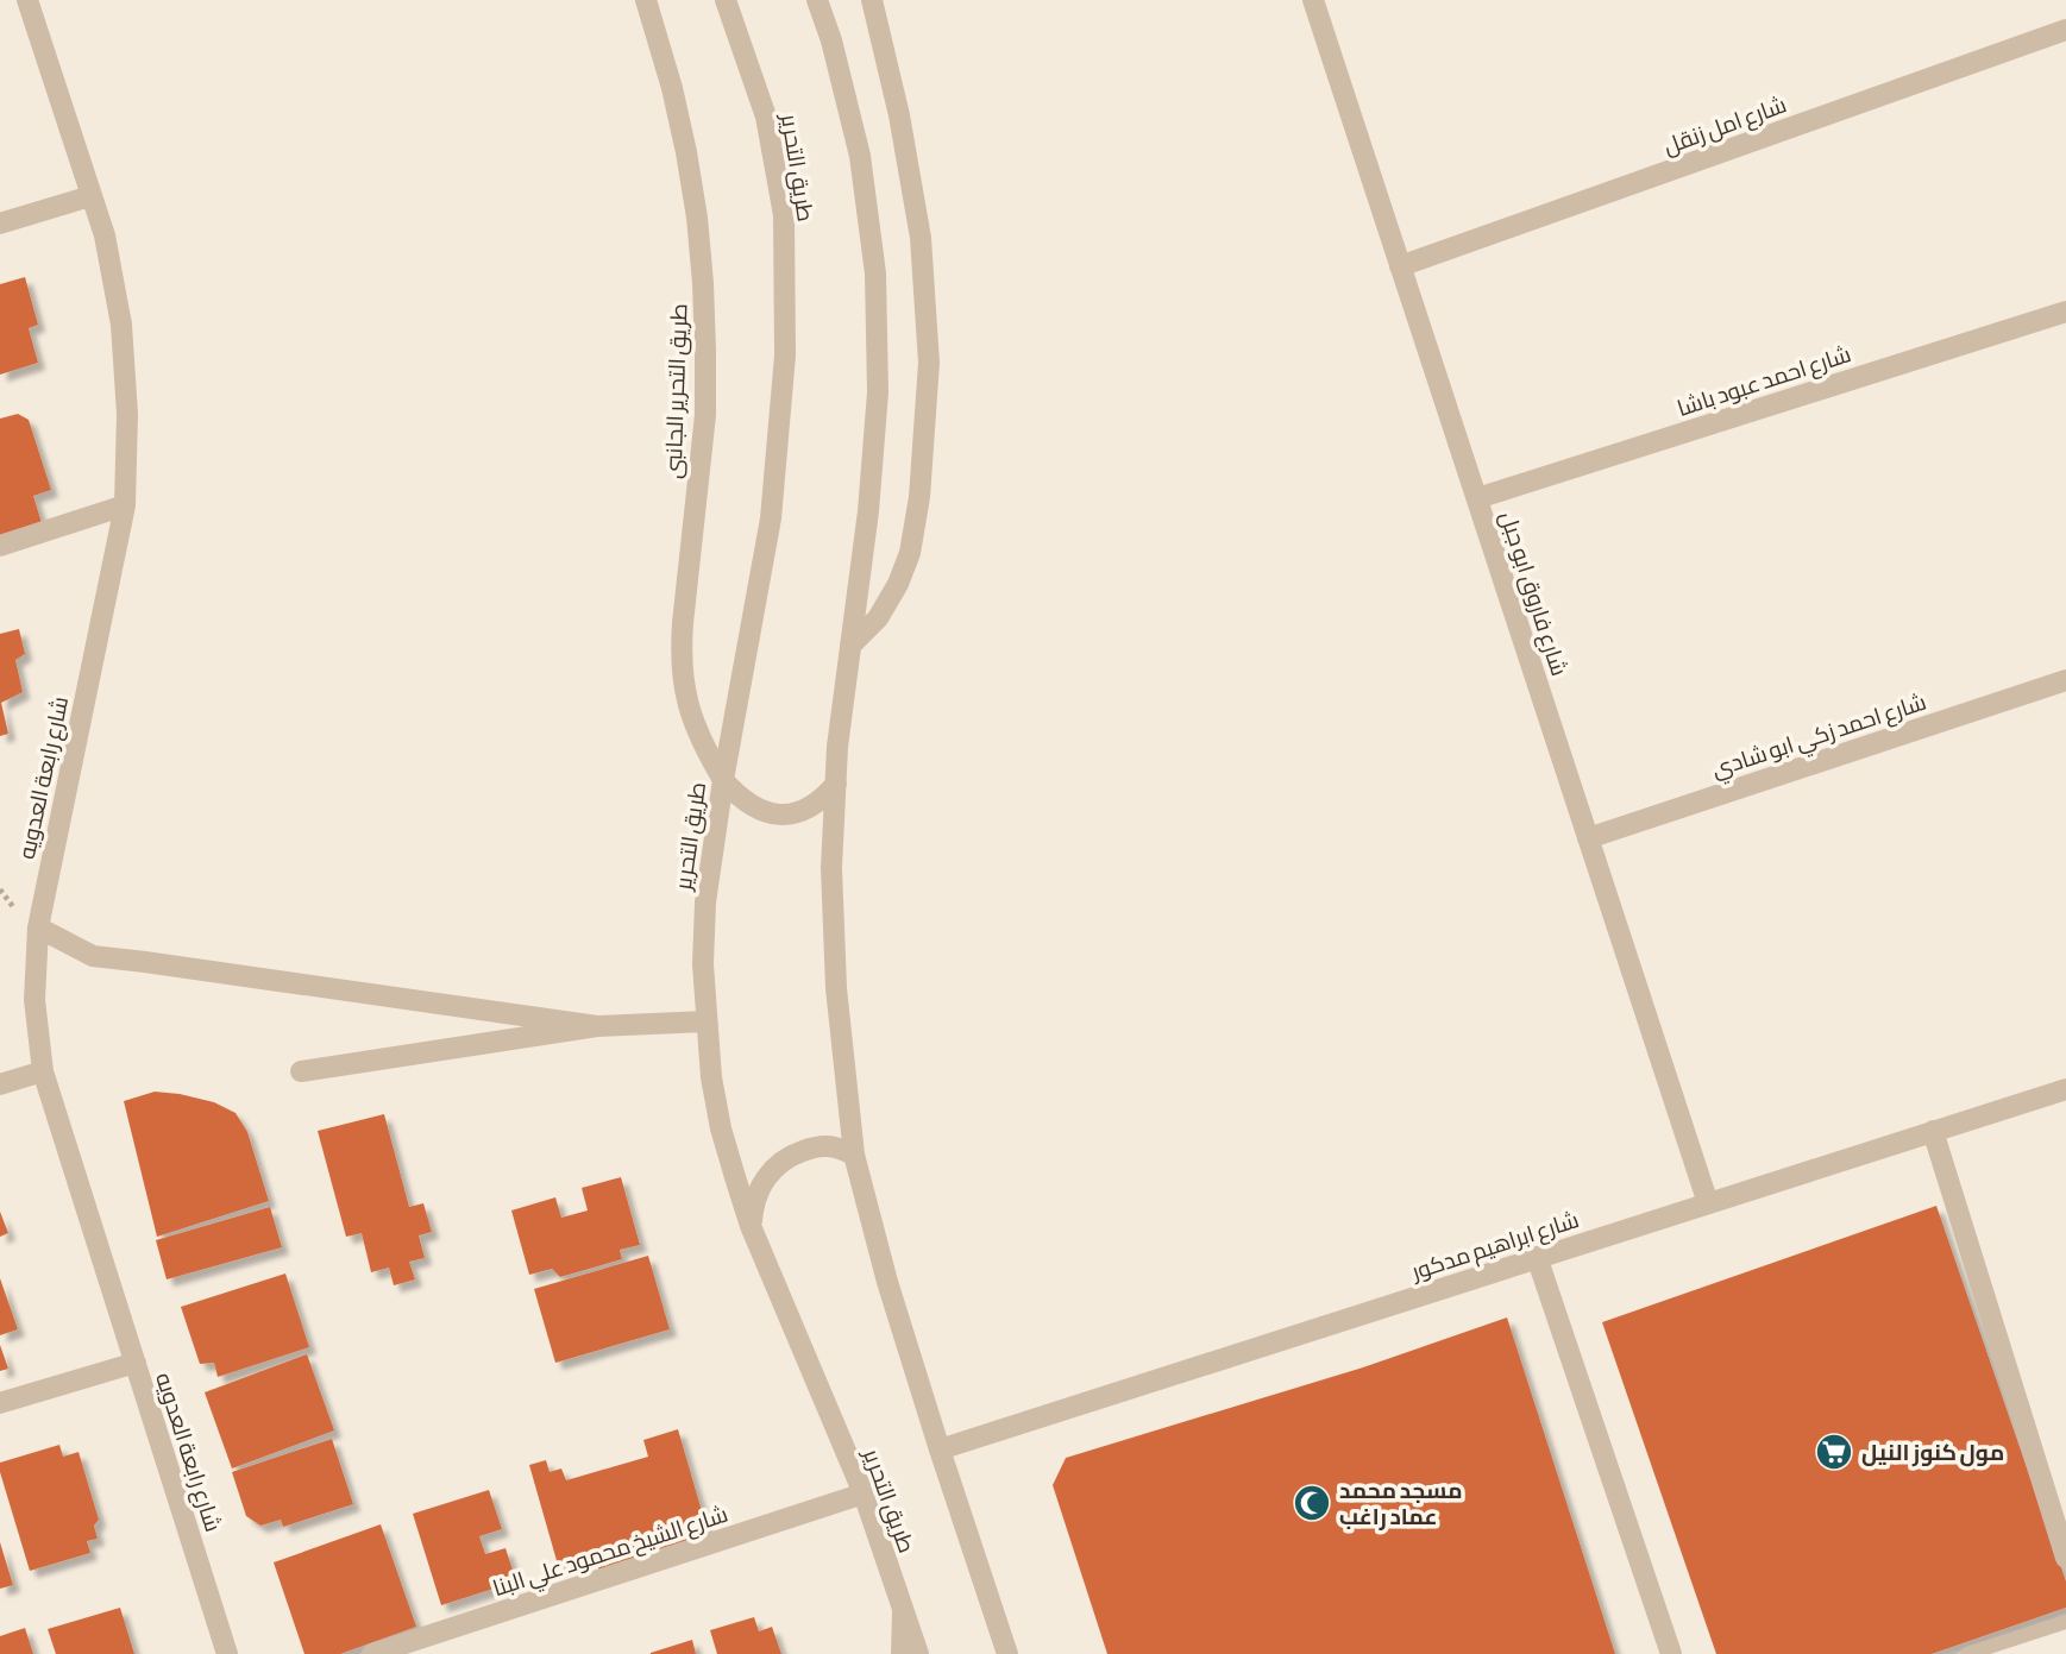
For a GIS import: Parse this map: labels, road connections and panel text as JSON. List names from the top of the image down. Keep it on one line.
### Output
{"streets":{"street":["شارع امل زنقل","طريق التحرير","شارع احمد عبود باشا","طريق التحرير الجانبى","شارع فاروق ابو جبل","شارع احمد زكي ابو شادي","شارع رابعة العدويه","شارع ابراهيم مدكور","شارع الشيخ محمود علي البنا"]},"crossings":[["شارع امل زنقل","شارع فاروق ابو جبل"],["طريق التحرير","طريق التحرير الجانبى"],["طريق التحرير","شارع الشيخ محمود علي البنا"],["شارع احمد عبود باشا","شارع فاروق ابو جبل"],["شارع فاروق ابو جبل","شارع احمد زكي ابو شادي"],["شارع فاروق ابو جبل","شارع ابراهيم مدكور"]],"places":{"supermarket":["مول كنوز النيل"],"mosque":["مسجد محمد عماد راغب"]}}
